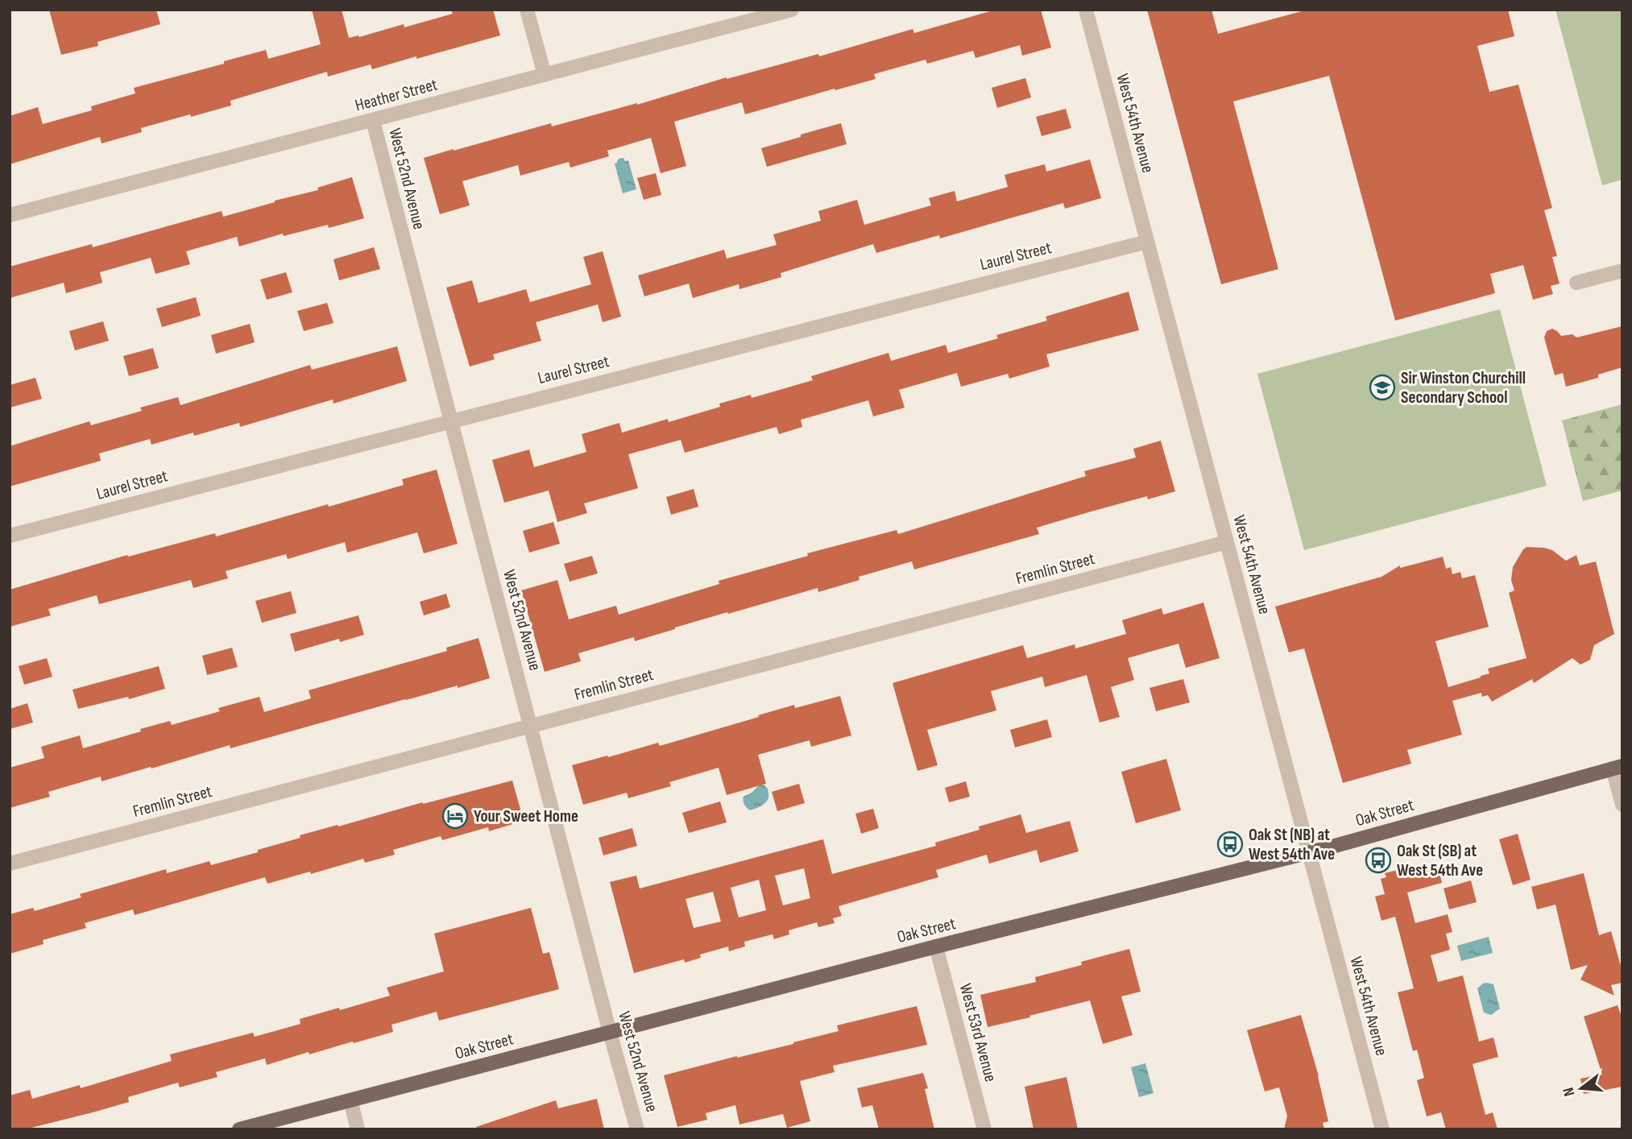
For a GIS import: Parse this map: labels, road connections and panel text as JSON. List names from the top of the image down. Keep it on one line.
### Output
{"streets":{"main road":["Oak Street"],"street":["Heather Street","West 54th Avenue","West 52nd Avenue","Laurel Street","Fremlin Street","West 53rd Avenue"]},"crossings":[["Heather Street","West 52nd Avenue"],["West 54th Avenue","Laurel Street"],["West 54th Avenue","Fremlin Street"],["West 54th Avenue","Oak Street"],["West 52nd Avenue","Laurel Street"],["West 52nd Avenue","Fremlin Street"],["West 52nd Avenue","Oak Street"],["Oak Street","West 53rd Avenue"]],"places":{"school or university":["Sir Winston Churchill Secondary School"],"hotel":["Your Sweet Home"],"bus stop":["Oak St (NB) at West 54th Ave","Oak St (SB) at West 54th Ave"]},"north":"left"}
